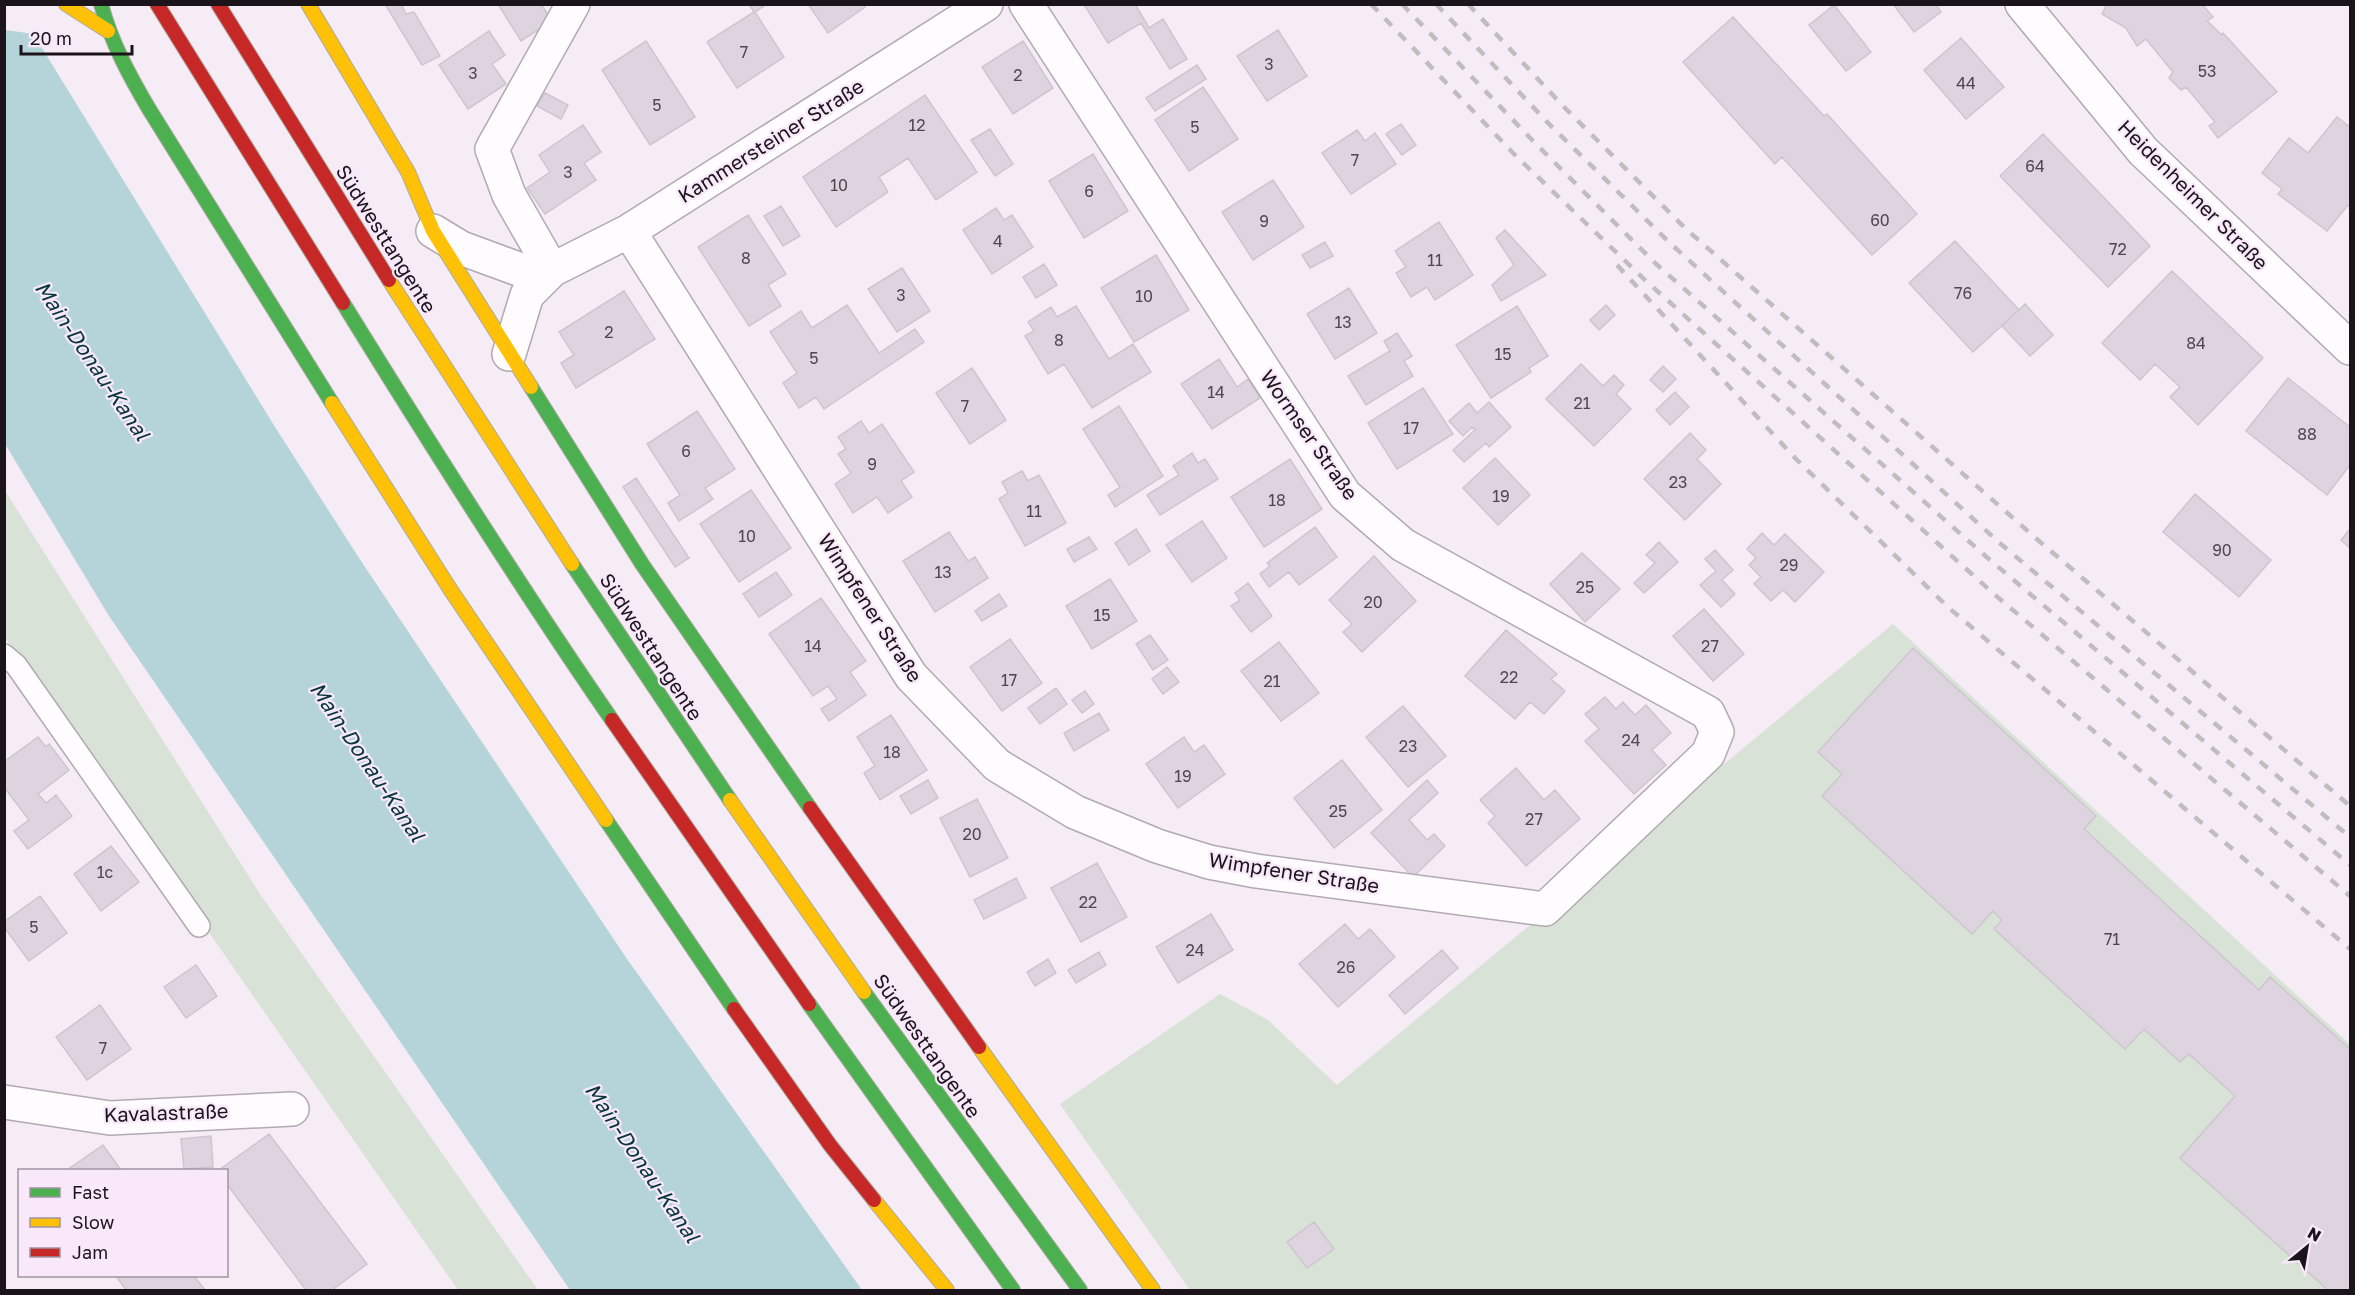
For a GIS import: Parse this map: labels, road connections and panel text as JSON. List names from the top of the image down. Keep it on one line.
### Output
{"streets":{"highway":["Südwesttangente"],"street":["Kammersteiner Straße","Heidenheimer Straße","Wormser Straße","Wimpfener Straße","Kavalastraße"]},"crossings":[["Kammersteiner Straße","Wimpfener Straße"],["Wormser Straße","Wimpfener Straße"]],"water":["Main-Donau-Kanal"],"house_numbers":["7","3","53","3","2","44","5","12","5","7","64","3","10","6","60","9","4","72","8","11","76","3","10","13","2","8","84","15","5","14","21","7","17","88","6","9","23","19","18","11","10","90","29","13","25","20","15","14","27","22","17","21","24","23","18","19","25","27","20","1c","22","5","71","24","26","7"],"legend":["Fast","Slow","Jam"],"scale_bar":"20 m","north":"top right"}
